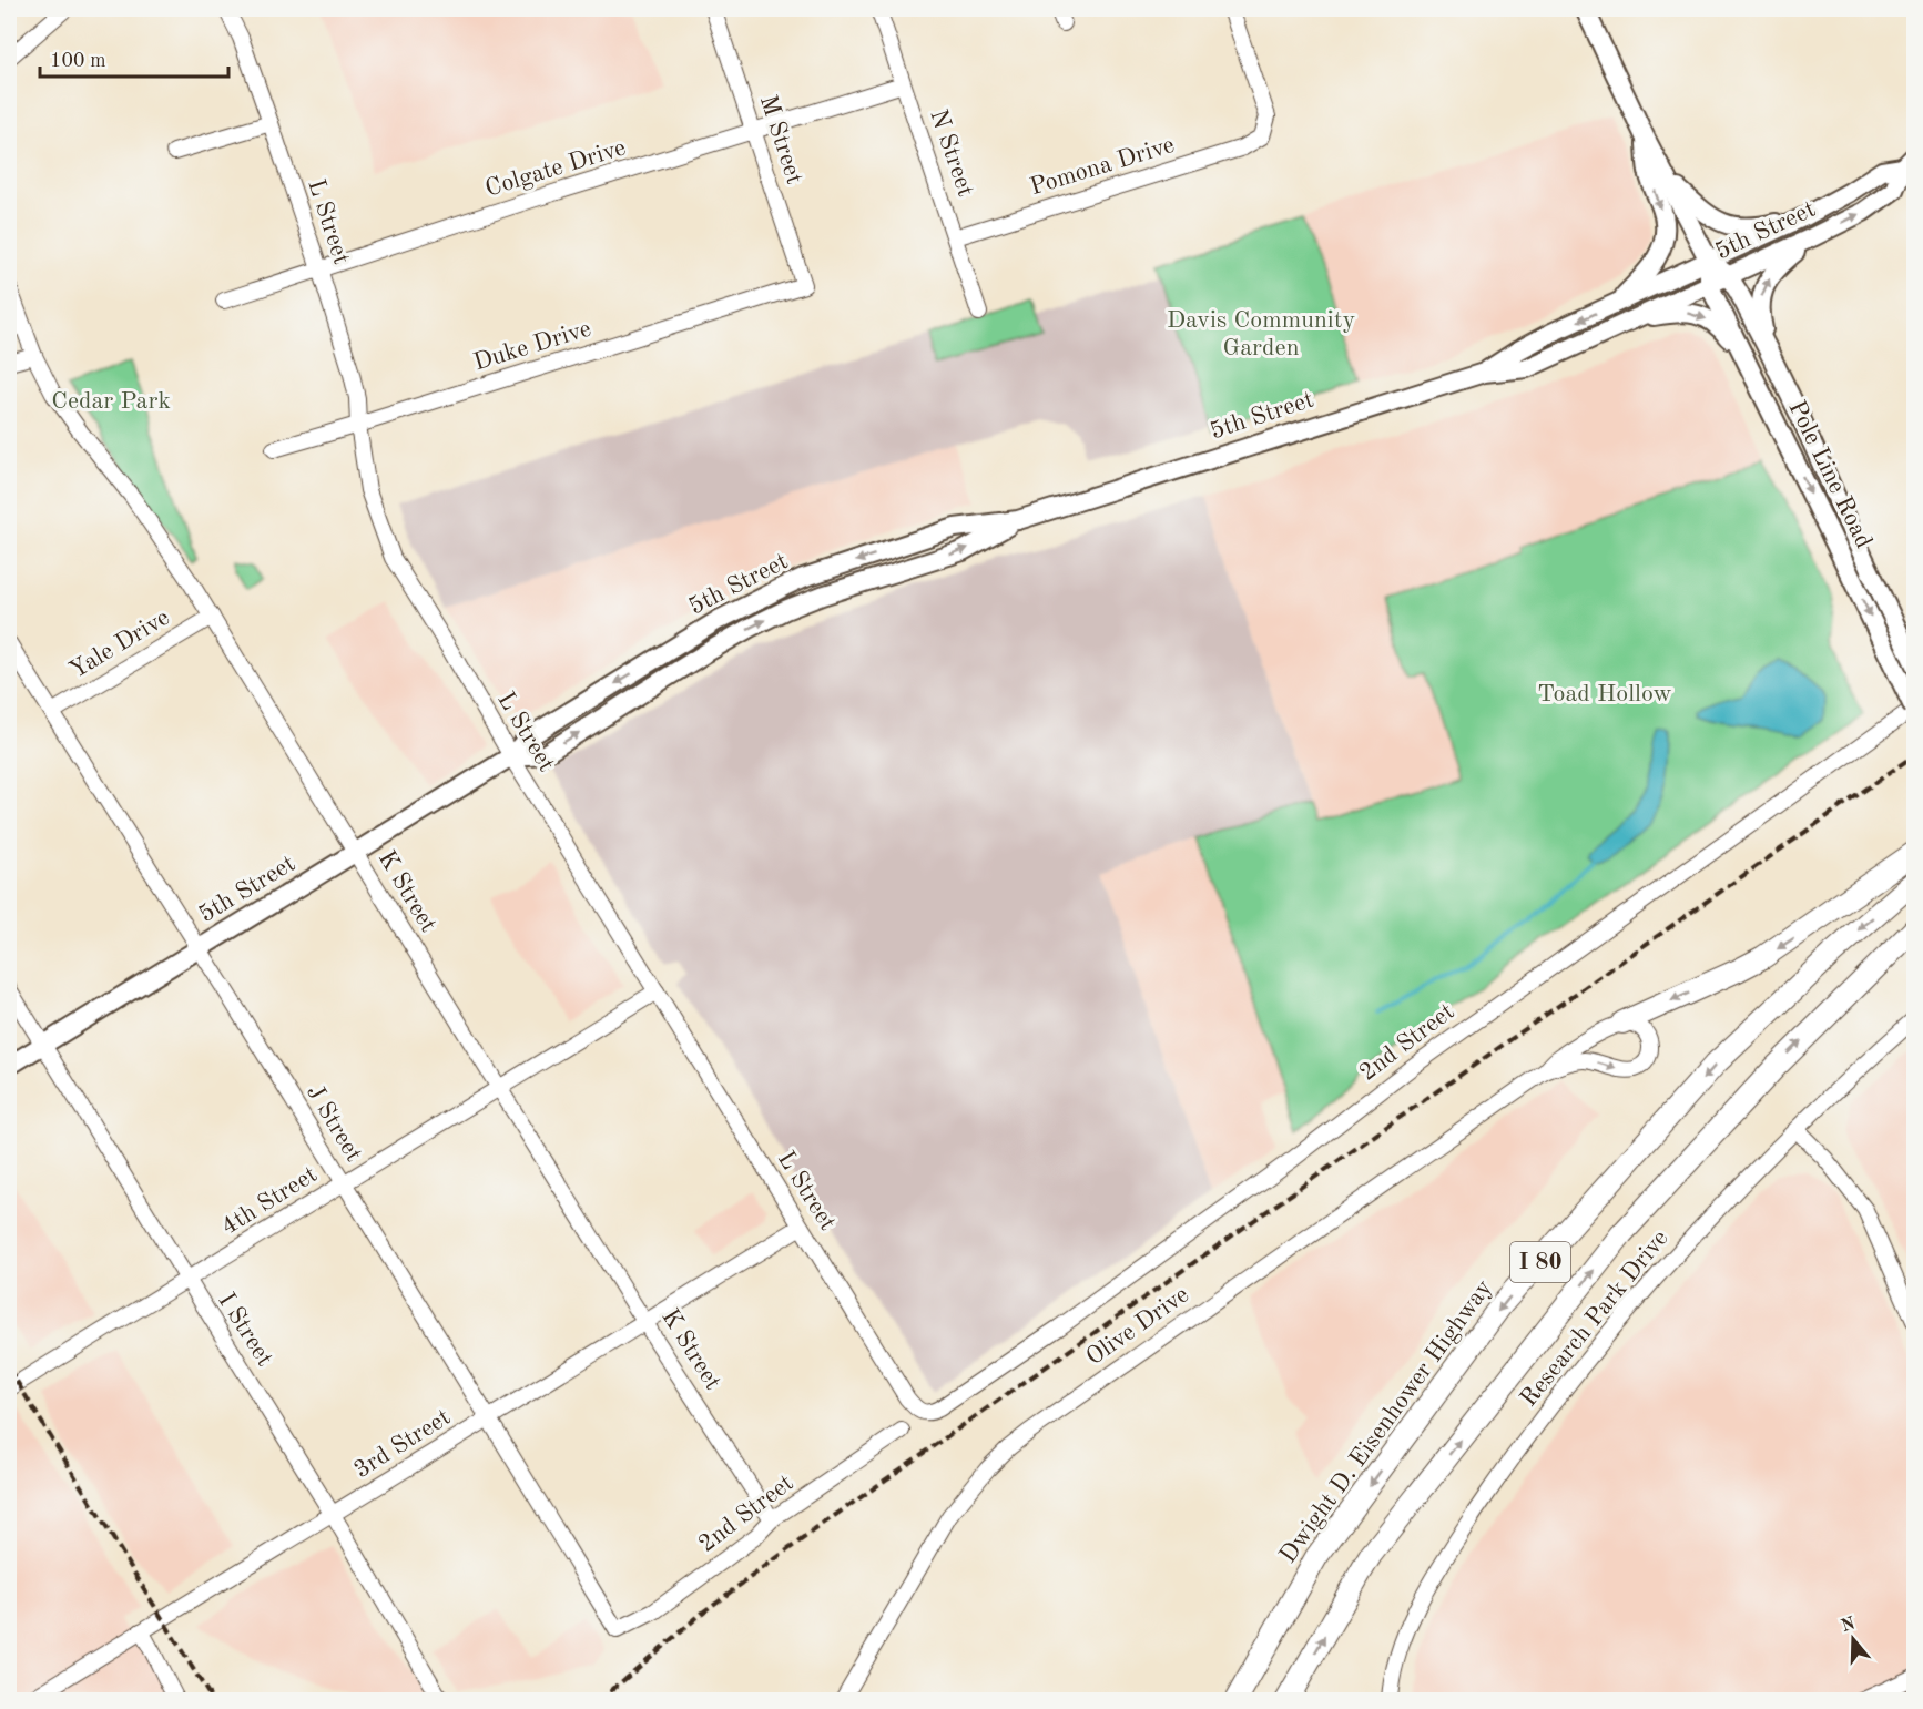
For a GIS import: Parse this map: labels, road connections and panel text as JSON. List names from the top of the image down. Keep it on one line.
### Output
{"streets":{"highway":["I 80","Dwight D. Eisenhower Highway"],"main road":["5th Street","Pole Line Road"],"street":["M Street","N Street","Pomona Drive","Colgate Drive","L Street","Duke Drive","Yale Drive","K Street","2nd Street","J Street","4th Street","Research Park Drive","Olive Drive","I Street","3rd Street"]},"crossings":[["M Street","Colgate Drive"],["M Street","Duke Drive"],["N Street","Pomona Drive"],["N Street","Colgate Drive"],["Colgate Drive","L Street"],["L Street","5th Street"],["L Street","Duke Drive"],["L Street","2nd Street"],["L Street","4th Street"],["L Street","3rd Street"],["5th Street","Pole Line Road"],["5th Street","K Street"],["5th Street","J Street"],["5th Street","I Street"],["Pole Line Road","2nd Street"],["Yale Drive","K Street"],["Yale Drive","J Street"],["K Street","2nd Street"],["K Street","4th Street"],["K Street","3rd Street"],["2nd Street","J Street"],["J Street","4th Street"],["J Street","3rd Street"],["4th Street","I Street"],["I Street","3rd Street"]],"parks":["Davis Community Garden","Cedar Park","Toad Hollow"],"scale_bar":"100 m","north":"top"}
